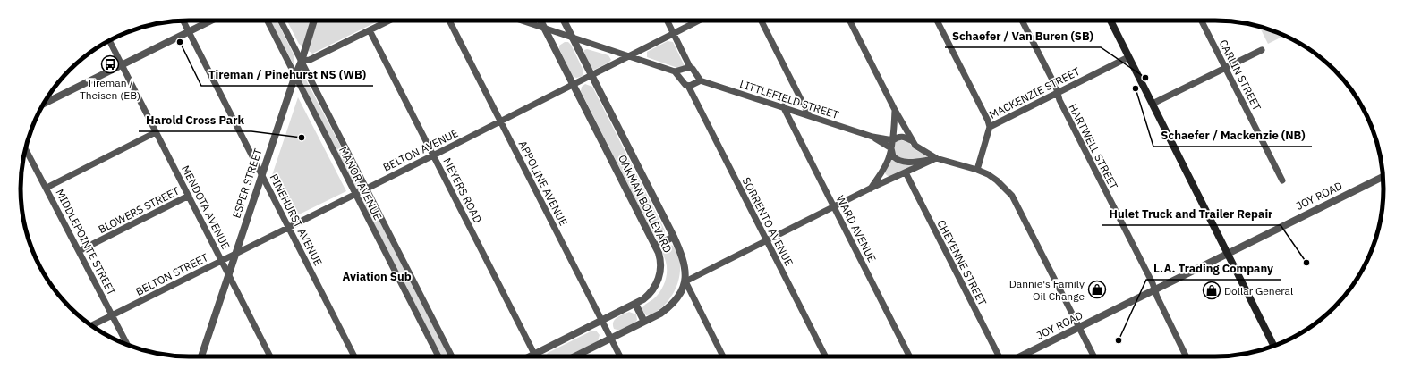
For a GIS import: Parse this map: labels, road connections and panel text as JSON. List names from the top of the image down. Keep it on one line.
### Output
{"streets":{"street":["CARLIN STREET","MACKENZIE STREET","LITTLEFIELD STREET","HARTWELL STREET","BELTON AVENUE","ESPER STREET","MANOR AVENUE","APPOLINE AVENUE","MEYERS ROAD","JOY ROAD","OAKMAN BOULEVARD","MENDOTA AVENUE","BLOWERS STREET","PINEHURST AVENUE","SORRENTO AVENUE","WARD AVENUE","MIDDLEPOINTE STREET","CHEYENNE STREET","BELTON STREET"]},"crossings":[["MACKENZIE STREET","LITTLEFIELD STREET"],["MACKENZIE STREET","HARTWELL STREET"],["LITTLEFIELD STREET","JOY ROAD"],["LITTLEFIELD STREET","WARD AVENUE"],["HARTWELL STREET","JOY ROAD"],["BELTON AVENUE","ESPER STREET"],["BELTON AVENUE","MANOR AVENUE"],["BELTON AVENUE","APPOLINE AVENUE"],["BELTON AVENUE","MEYERS ROAD"],["BELTON AVENUE","OAKMAN BOULEVARD"],["BELTON AVENUE","MENDOTA AVENUE"],["BELTON AVENUE","PINEHURST AVENUE"],["BELTON AVENUE","BELTON STREET"],["ESPER STREET","MANOR AVENUE"],["ESPER STREET","MENDOTA AVENUE"],["ESPER STREET","PINEHURST AVENUE"],["APPOLINE AVENUE","OAKMAN BOULEVARD"],["MENDOTA AVENUE","BLOWERS STREET"],["MENDOTA AVENUE","BELTON STREET"],["BLOWERS STREET","MIDDLEPOINTE STREET"],["MIDDLEPOINTE STREET","BELTON STREET"]],"districts":["Aviation Sub"],"places":{"other":["Tireman / Pinehurst NS (WB)","Schaefer / Van Buren (SB)","Schaefer / Mackenzie (NB)","Harold Cross Park","Hulet Truck and Trailer Repair","L.A. Trading Company"],"bus stop":["Tireman / Theisen (EB)"],"shop":["Dannie's Family Oil Change","Dollar General"]}}
